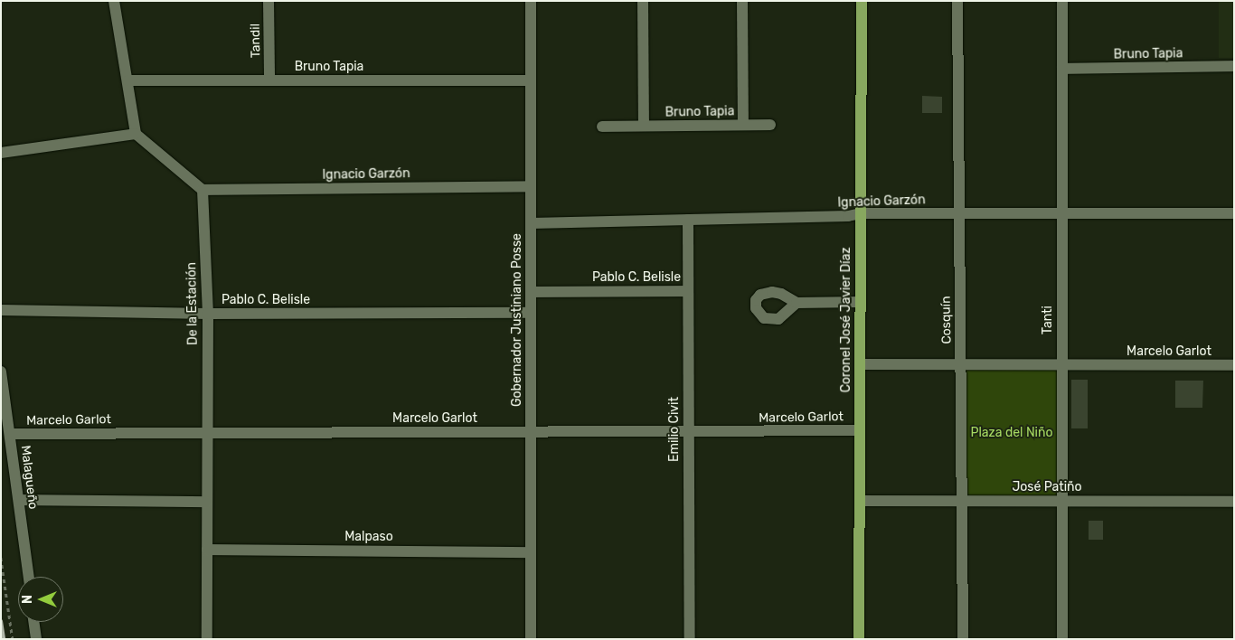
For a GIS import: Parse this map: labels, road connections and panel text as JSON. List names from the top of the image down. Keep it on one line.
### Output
{"streets":{"main road":["Coronel José Javier Díaz"],"street":["Tandil","Bruno Tapia","Ignacio Garzón","Pablo C. Belisle","De la Estación","Gobernador Justiniano Posse","Cosquín","Tanti","Marcelo Garlot","Emilio Civit","Malagueño","José Patiño","Malpaso"]},"crossings":[["Tandil","Bruno Tapia"],["Bruno Tapia","Gobernador Justiniano Posse"],["Bruno Tapia","Tanti"],["Ignacio Garzón","De la Estación"],["Ignacio Garzón","Gobernador Justiniano Posse"],["Ignacio Garzón","Coronel José Javier Díaz"],["Ignacio Garzón","Cosquín"],["Ignacio Garzón","Tanti"],["Ignacio Garzón","Emilio Civit"],["Pablo C. Belisle","De la Estación"],["Pablo C. Belisle","Gobernador Justiniano Posse"],["Pablo C. Belisle","Emilio Civit"],["De la Estación","Marcelo Garlot"],["De la Estación","Malpaso"],["Gobernador Justiniano Posse","Marcelo Garlot"],["Gobernador Justiniano Posse","Malpaso"],["Coronel José Javier Díaz","Marcelo Garlot"],["Coronel José Javier Díaz","José Patiño"],["Cosquín","Marcelo Garlot"],["Cosquín","José Patiño"],["Tanti","Marcelo Garlot"],["Tanti","José Patiño"],["Marcelo Garlot","Emilio Civit"],["Marcelo Garlot","Malagueño"]],"parks":["Plaza del Niño"],"north":"left"}
